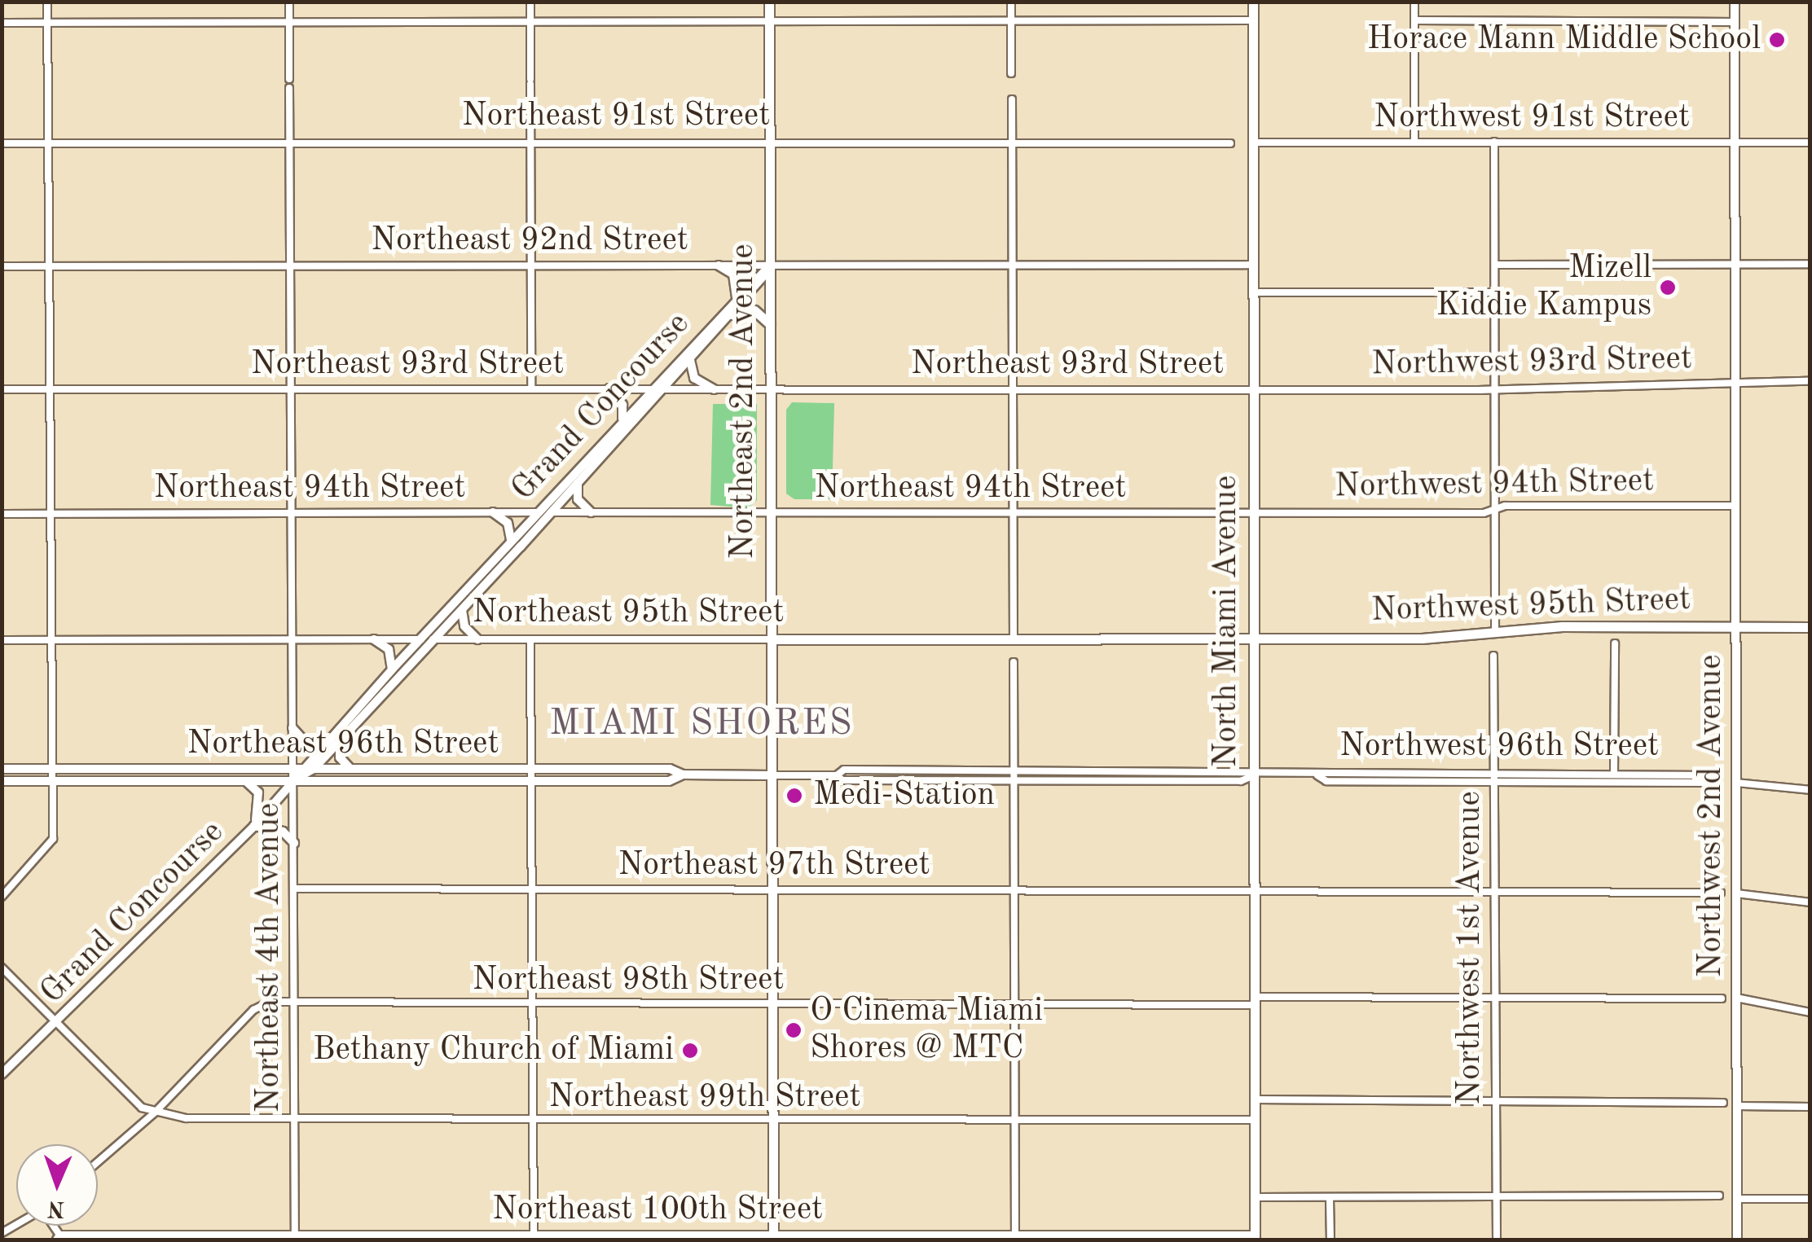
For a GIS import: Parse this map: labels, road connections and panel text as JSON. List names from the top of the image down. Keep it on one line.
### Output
{"streets":{"main road":["Northeast 2nd Avenue","Northwest 95th Street","Northeast 95th Street","North Miami Avenue"],"street":["Northeast 91st Street","Northwest 91st Street","Northeast 92nd Street","Northwest 93rd Street","Northeast 93rd Street","Grand Concourse","Northwest 94th Street","Northeast 94th Street","Northeast 96th Street","Northwest 96th Street","Northwest 2nd Avenue","Northeast 97th Street","Northwest 1st Avenue","Northeast 4th Avenue","Northeast 98th Street","Northeast 99th Street","Northeast 100th Street"]},"crossings":[["Northeast 91st Street","Northeast 2nd Avenue"],["Northeast 91st Street","Northeast 4th Avenue"],["Northwest 91st Street","North Miami Avenue"],["Northwest 91st Street","Northwest 2nd Avenue"],["Northeast 92nd Street","Northeast 2nd Avenue"],["Northeast 92nd Street","Grand Concourse"],["Northeast 92nd Street","North Miami Avenue"],["Northeast 92nd Street","Northeast 4th Avenue"],["Northwest 93rd Street","Northeast 93rd Street"],["Northwest 93rd Street","North Miami Avenue"],["Northwest 93rd Street","Northwest 2nd Avenue"],["Northeast 93rd Street","Northeast 2nd Avenue"],["Northeast 93rd Street","Grand Concourse"],["Northeast 93rd Street","North Miami Avenue"],["Northeast 93rd Street","Northeast 4th Avenue"],["Northeast 2nd Avenue","Grand Concourse"],["Northeast 2nd Avenue","Northeast 94th Street"],["Northeast 2nd Avenue","Northeast 95th Street"],["Northeast 2nd Avenue","Northeast 96th Street"],["Northeast 2nd Avenue","Northeast 97th Street"],["Northeast 2nd Avenue","Northeast 98th Street"],["Northeast 2nd Avenue","Northeast 99th Street"],["Northeast 2nd Avenue","Northeast 100th Street"],["Grand Concourse","Northeast 94th Street"],["Grand Concourse","Northeast 95th Street"],["Grand Concourse","Northeast 96th Street"],["Grand Concourse","Northeast 4th Avenue"],["Northwest 94th Street","Northeast 94th Street"],["Northwest 94th Street","North Miami Avenue"],["Northwest 94th Street","Northwest 2nd Avenue"],["Northeast 94th Street","North Miami Avenue"],["Northeast 94th Street","Northeast 4th Avenue"],["Northwest 95th Street","Northeast 95th Street"],["Northwest 95th Street","North Miami Avenue"],["Northwest 95th Street","Northwest 2nd Avenue"],["Northeast 95th Street","North Miami Avenue"],["Northeast 95th Street","Northeast 4th Avenue"],["North Miami Avenue","Northeast 96th Street"],["North Miami Avenue","Northwest 96th Street"],["North Miami Avenue","Northeast 97th Street"],["North Miami Avenue","Northeast 98th Street"],["North Miami Avenue","Northeast 99th Street"],["North Miami Avenue","Northeast 100th Street"],["Northeast 96th Street","Northwest 96th Street"],["Northeast 96th Street","Northeast 4th Avenue"],["Northwest 96th Street","Northwest 1st Avenue"],["Northeast 97th Street","Northwest 1st Avenue"],["Northeast 97th Street","Northeast 4th Avenue"],["Northwest 1st Avenue","Northeast 98th Street"],["Northeast 4th Avenue","Northeast 98th Street"],["Northeast 4th Avenue","Northeast 99th Street"],["Northeast 4th Avenue","Northeast 100th Street"],["Northeast 98th Street","Northeast 99th Street"]],"districts":["MIAMI SHORES"],"places":["Horace Mann Middle School","Mizell Kiddie Kampus","Medi-Station","O Cinema Miami Shores @ MTC","Bethany Church of Miami"],"north":"bottom"}
